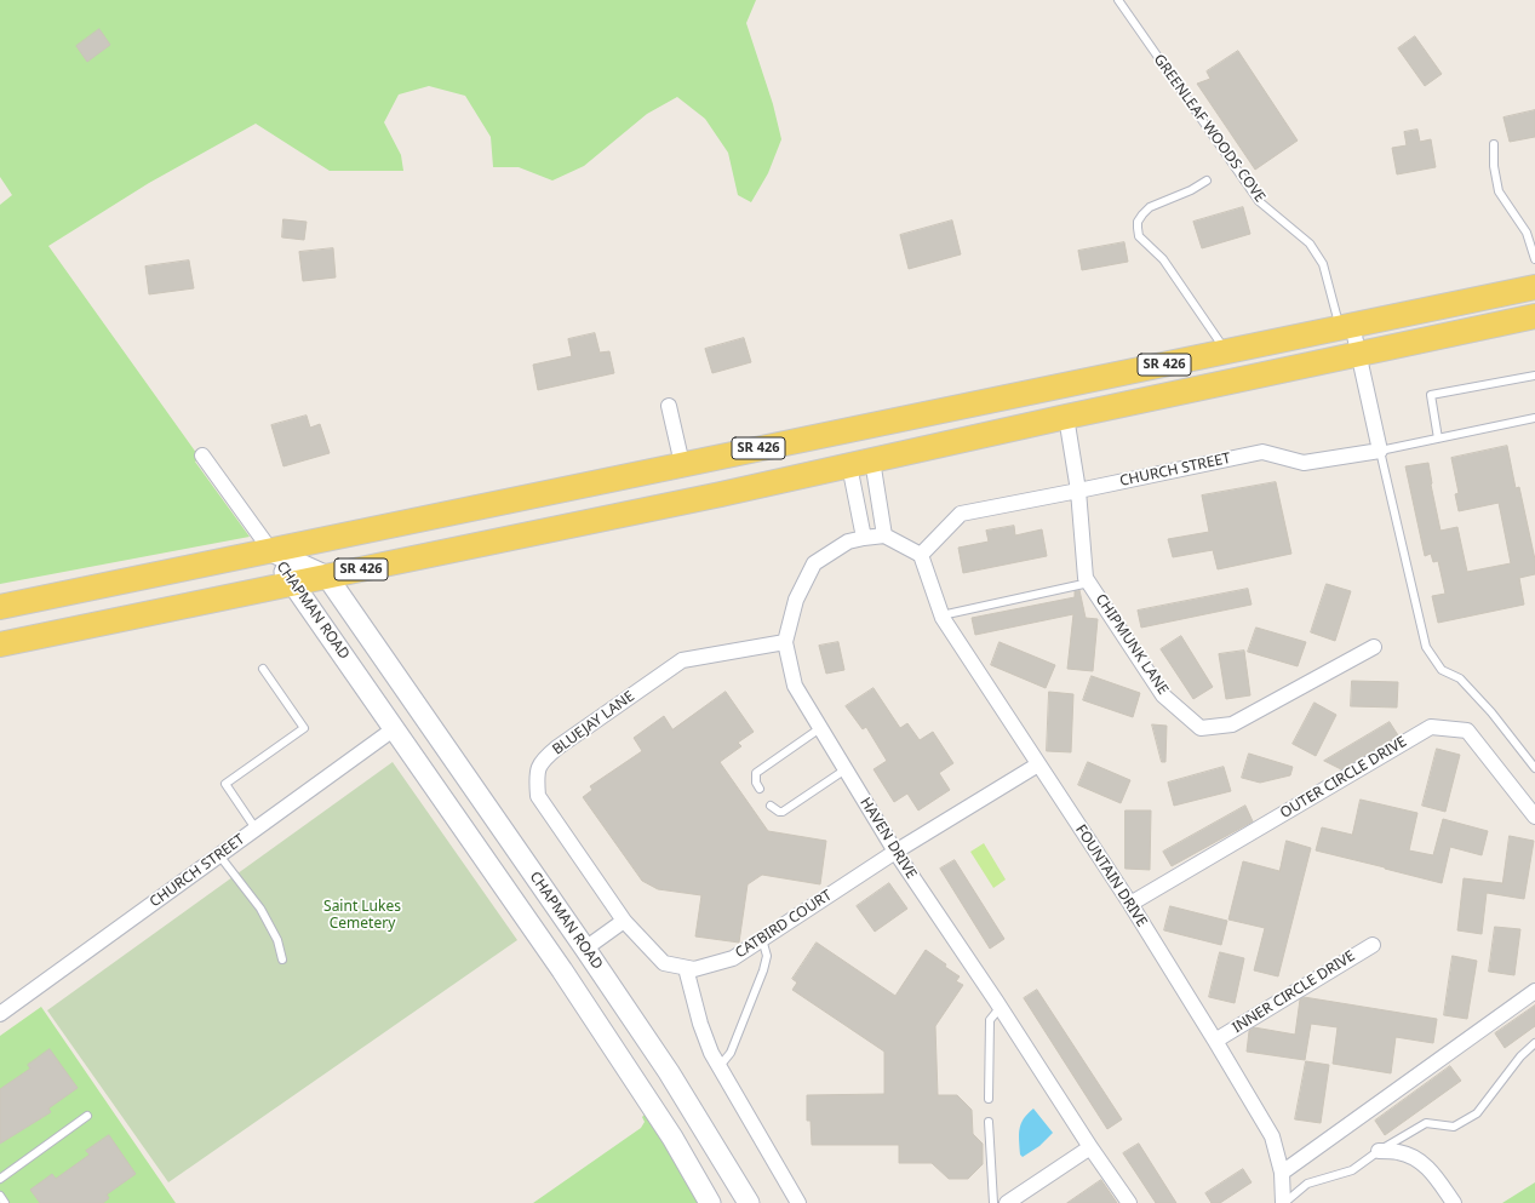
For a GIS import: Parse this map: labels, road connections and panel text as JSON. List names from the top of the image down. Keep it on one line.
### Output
{"streets":{"main road":["SR 426"],"street":["CHURCH STREET","CHAPMAN ROAD","CHIPMUNK LANE","BLUEJAY LANE","OUTER CIRCLE DRIVE","HAVEN DRIVE","FOUNTAIN DRIVE","CATBIRD COURT","INNER CIRCLE DRIVE"],"lane":["GREENLEAF WOODS COVE"]},"crossings":[["GREENLEAF WOODS COVE","SR 426"],["SR 426","CHAPMAN ROAD"],["SR 426","CHIPMUNK LANE"],["CHURCH STREET","CHAPMAN ROAD"],["CHURCH STREET","CHIPMUNK LANE"],["CHURCH STREET","FOUNTAIN DRIVE"],["BLUEJAY LANE","HAVEN DRIVE"],["BLUEJAY LANE","CATBIRD COURT"],["OUTER CIRCLE DRIVE","FOUNTAIN DRIVE"],["HAVEN DRIVE","CATBIRD COURT"],["FOUNTAIN DRIVE","CATBIRD COURT"],["FOUNTAIN DRIVE","INNER CIRCLE DRIVE"]],"parks":["Saint Lukes Cemetery"]}
